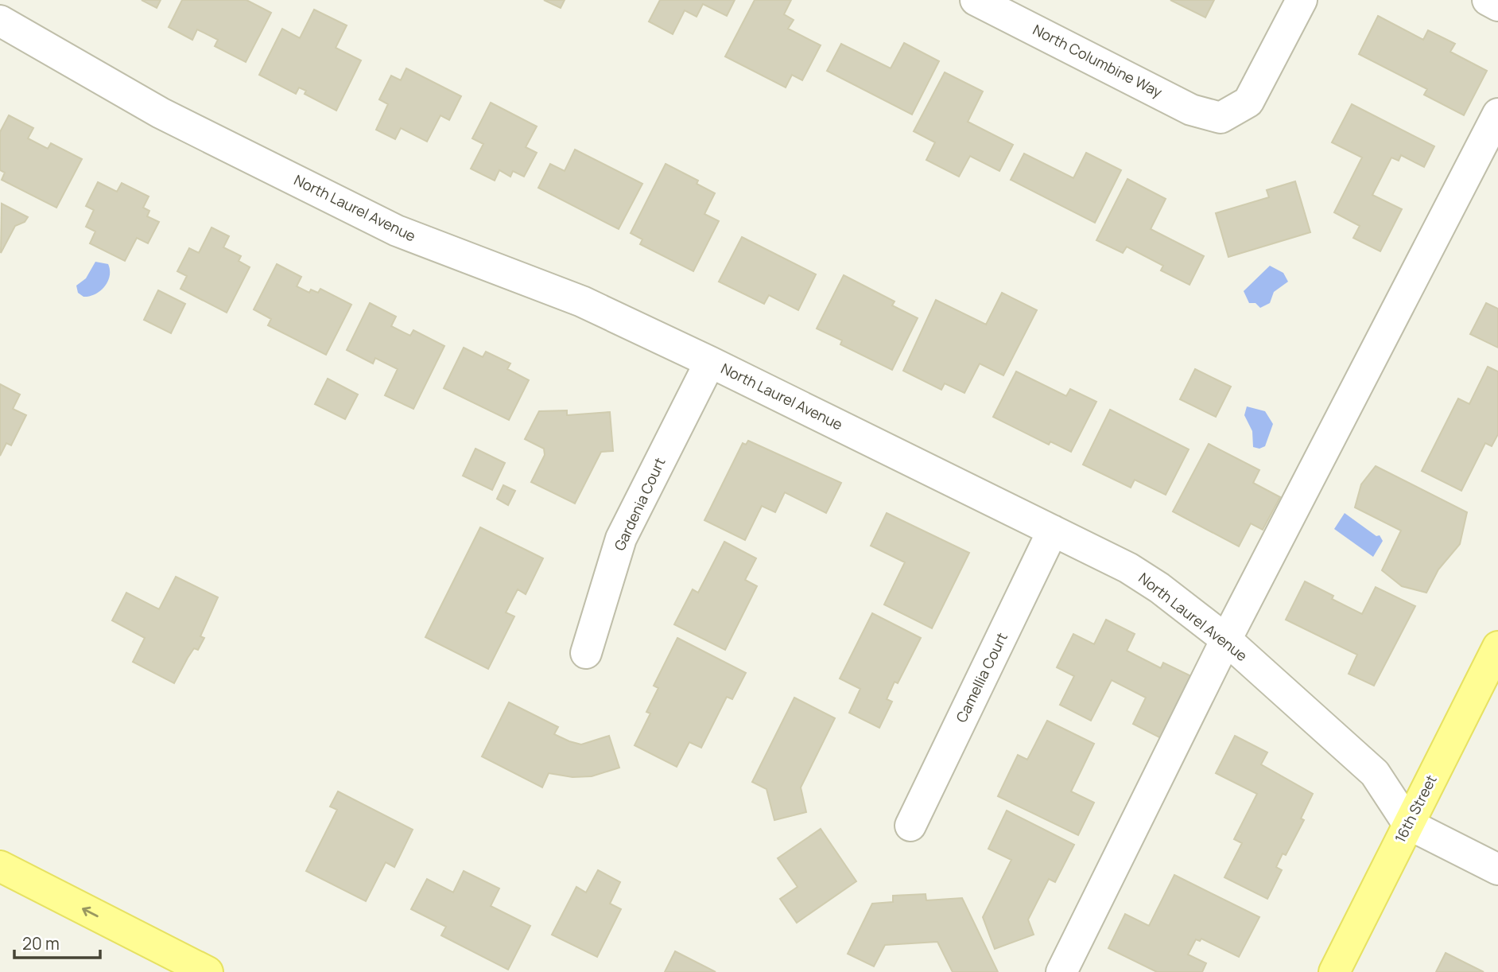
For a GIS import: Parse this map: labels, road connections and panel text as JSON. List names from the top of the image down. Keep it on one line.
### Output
{"streets":{"main road":["16th Street"],"street":["North Columbine Way","North Laurel Avenue","Gardenia Court","Camellia Court"]},"crossings":[["North Laurel Avenue","Gardenia Court"],["North Laurel Avenue","Camellia Court"],["North Laurel Avenue","16th Street"]],"scale_bar":"20 m"}
